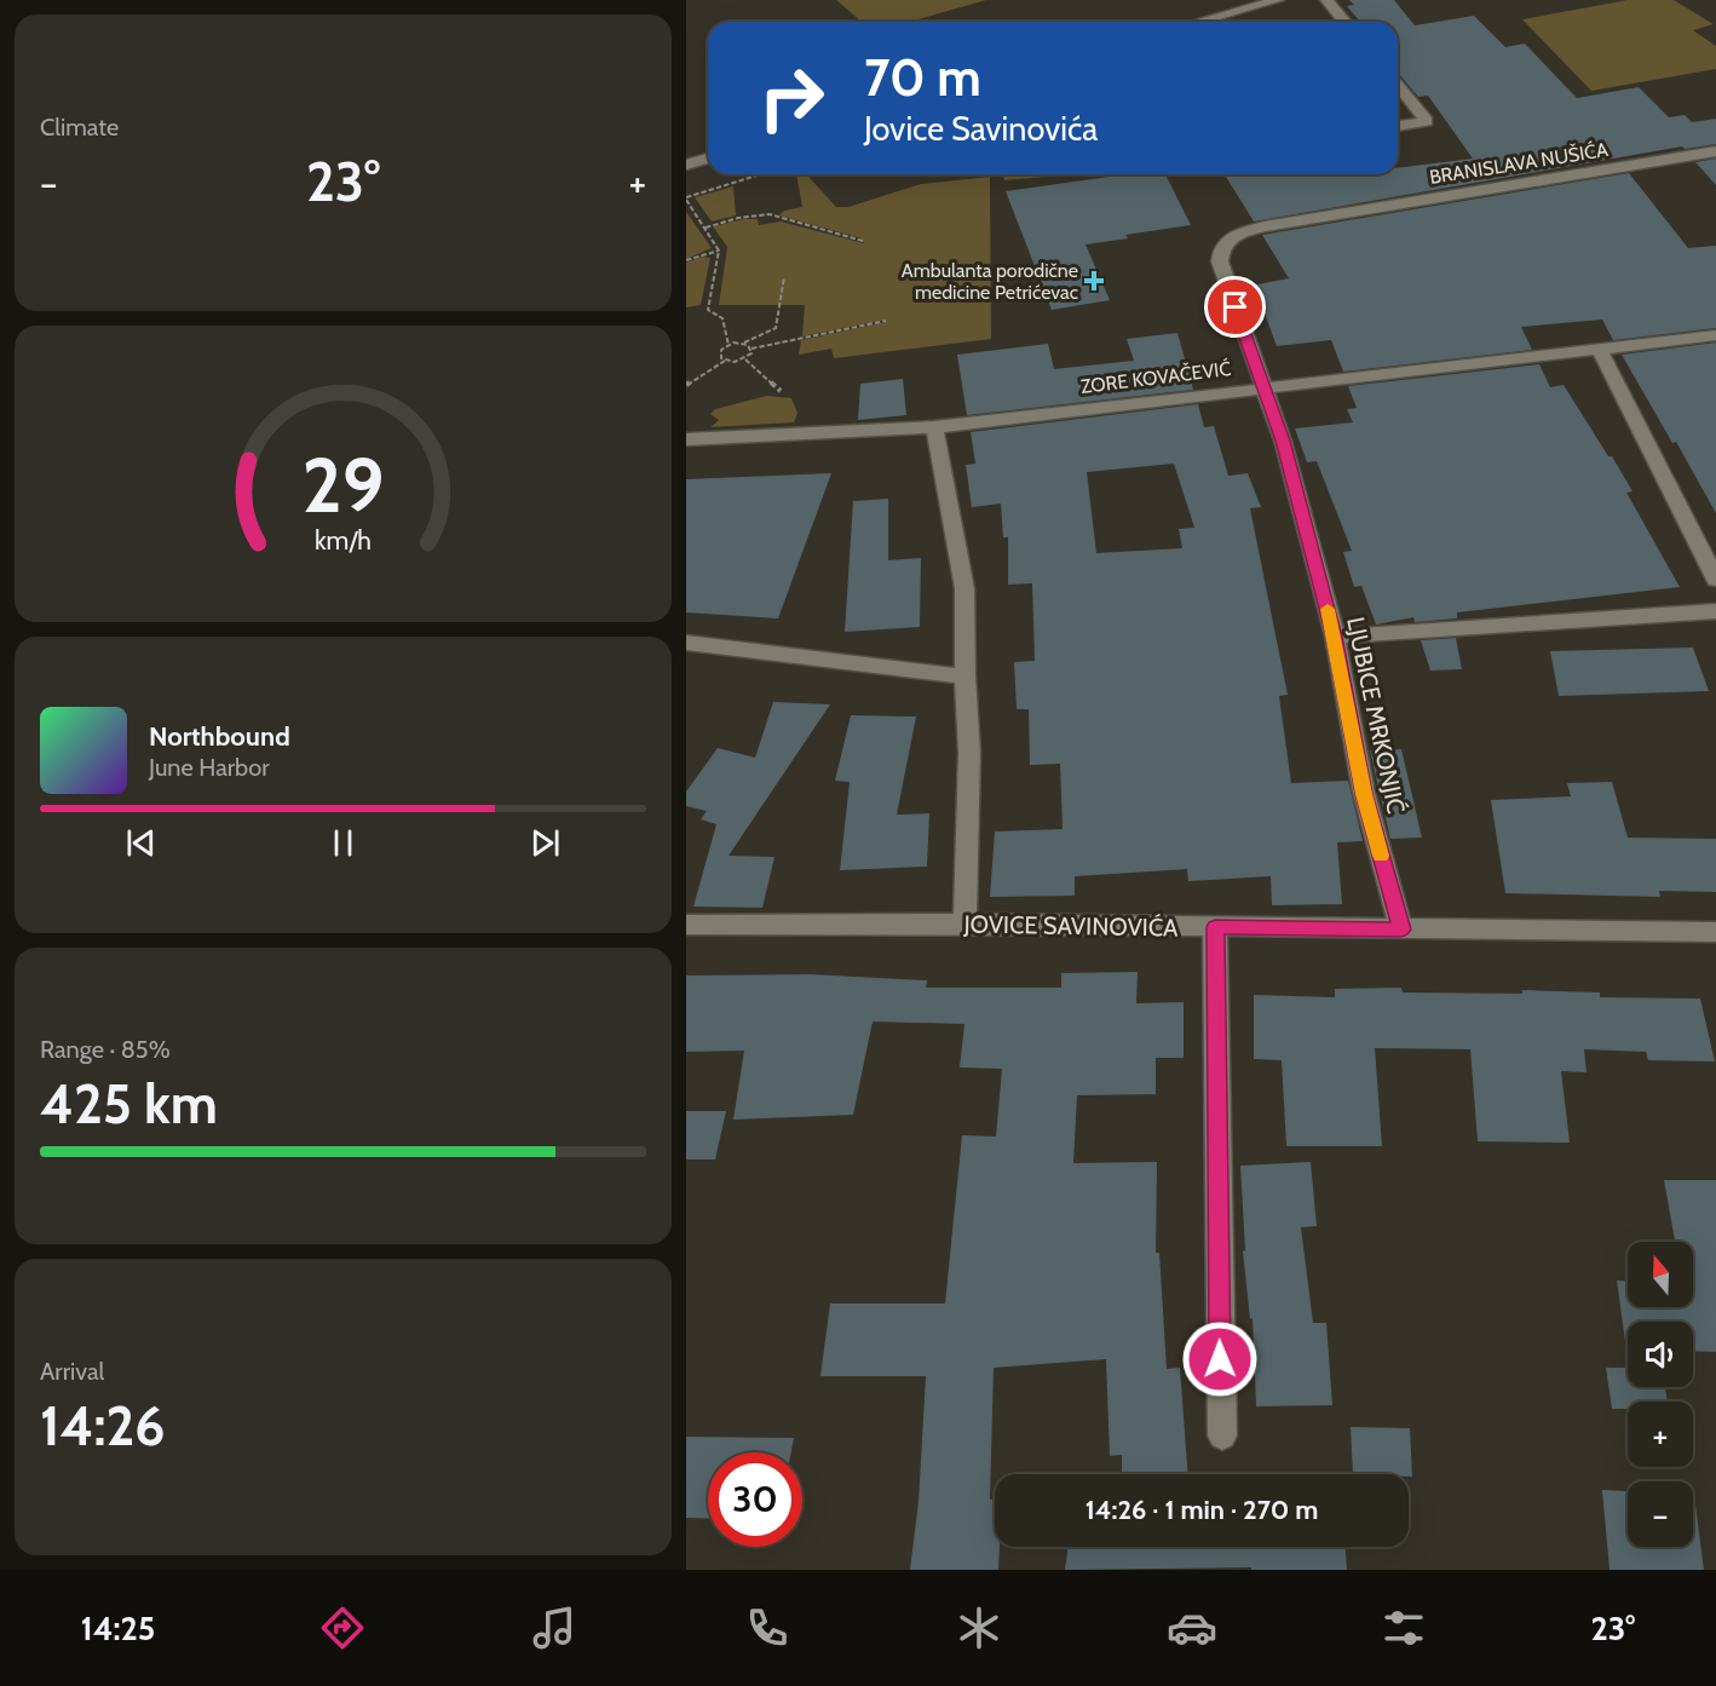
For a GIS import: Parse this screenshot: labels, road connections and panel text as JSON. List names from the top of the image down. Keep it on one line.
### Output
{"streets":{"street":["BRANISLAVA NUŠIĆA","ZORE KOVAČEVIĆ","LJUBICE MRKONJIĆ","JOVICE SAVINOVIĆA"]},"crossings":[["BRANISLAVA NUŠIĆA","ZORE KOVAČEVIĆ"],["BRANISLAVA NUŠIĆA","LJUBICE MRKONJIĆ"],["ZORE KOVAČEVIĆ","LJUBICE MRKONJIĆ"],["LJUBICE MRKONJIĆ","JOVICE SAVINOVIĆA"]],"places":{"health":["Ambulanta porodične medicine Petrićevac"]},"north":"top","page":{"tile":["Climate",["Range · 85%","425 km"],["Arrival","14:26"]],"turn":["70 m","Jovice Savinovića"],"heat":["−","23°","+"],"song":["Northbound","June Harbor"],"map_buttons":["+","−"],"limit":"30","trip":"14:26 · 1 min · 270 m","tabs":["14:25","23°"],"gauge":["29","km/h"]}}
